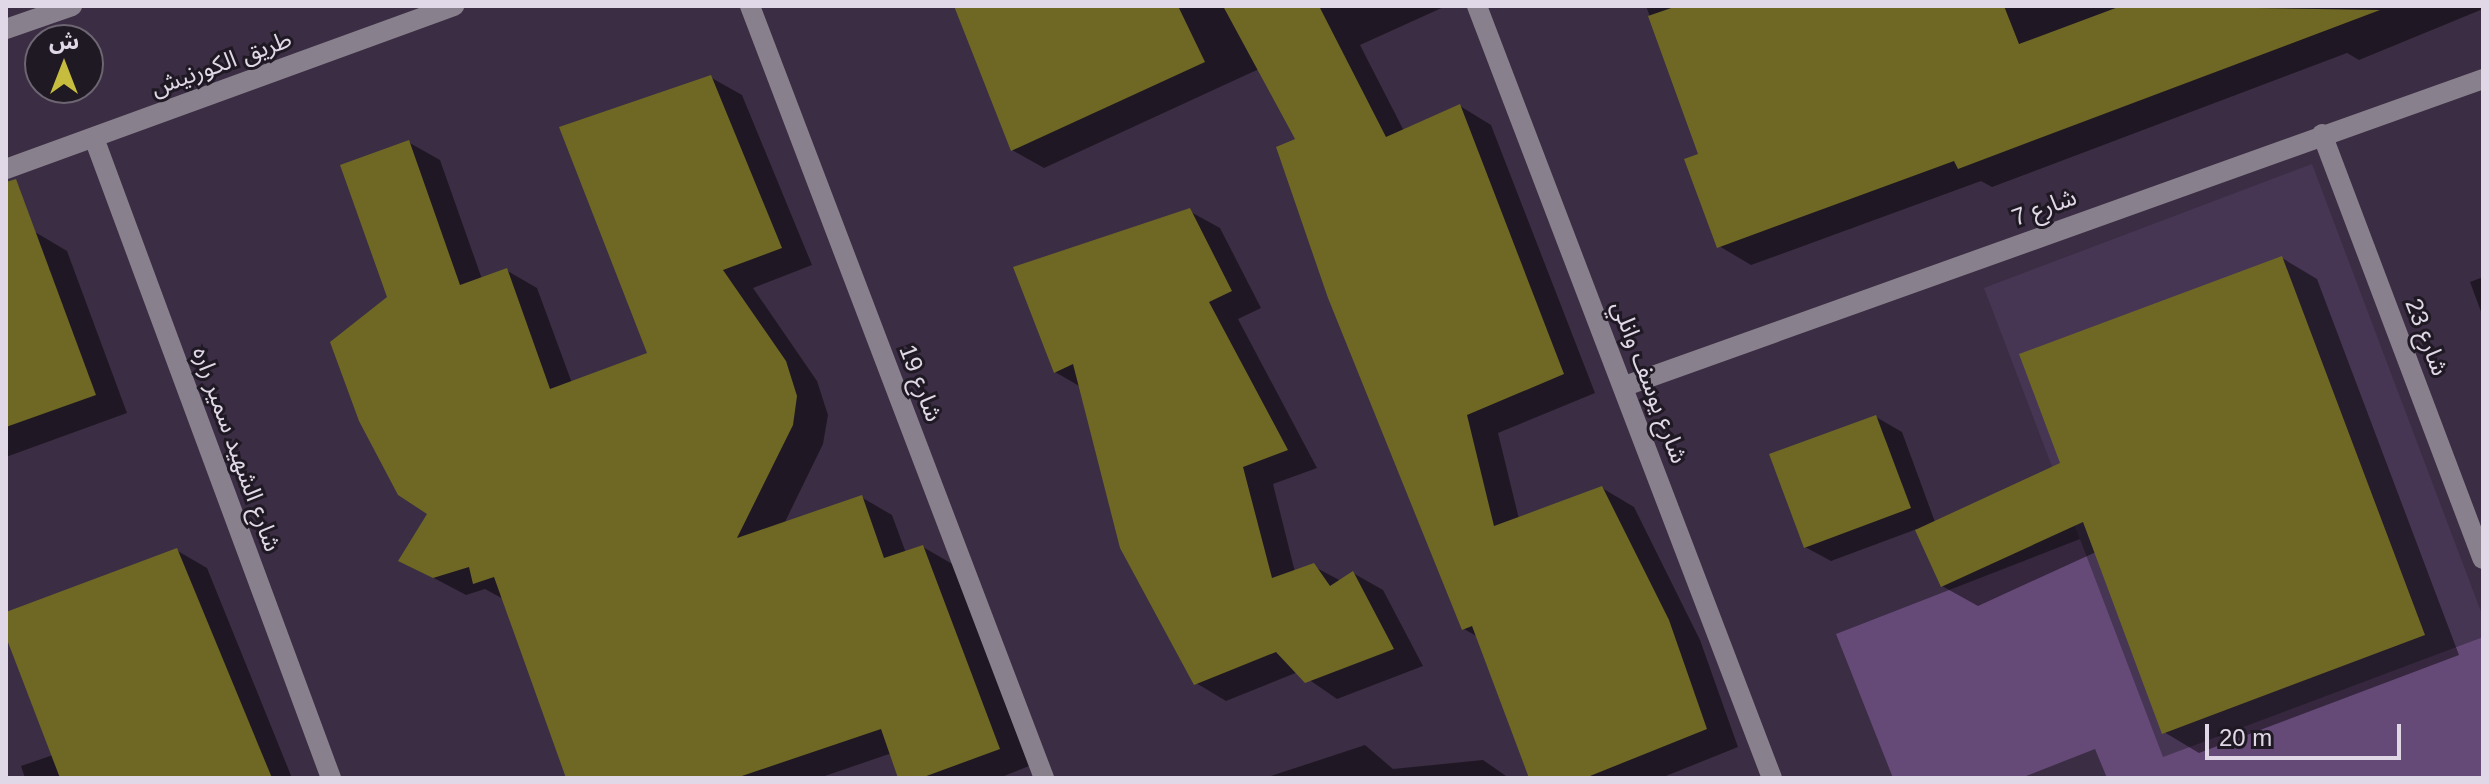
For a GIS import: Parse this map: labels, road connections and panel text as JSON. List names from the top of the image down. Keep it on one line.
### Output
{"streets":{"street":["طريق الكورنيش","شارع 7","شارع 23","شارع يوسف وانلي","شارع 19","شارع الشهيد سمير راره"]},"crossings":[["طريق الكورنيش","شارع الشهيد سمير راره"],["شارع 7","شارع 23"],["شارع 7","شارع يوسف وانلي"]],"scale_bar":"20 m","north":"top"}
